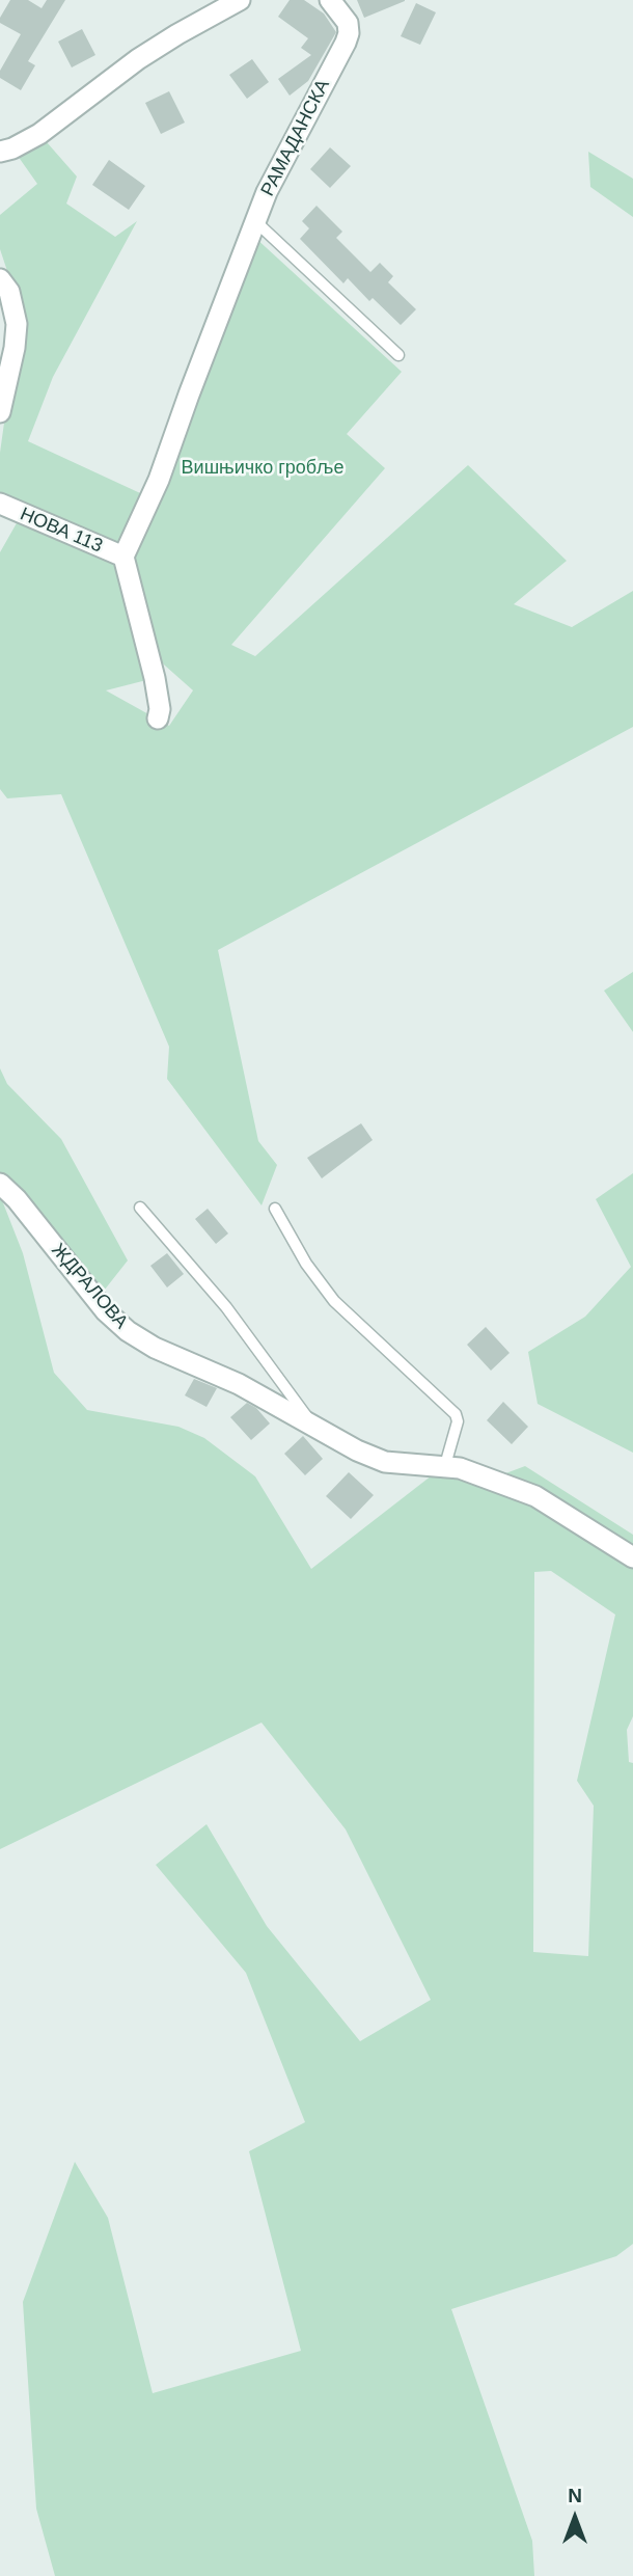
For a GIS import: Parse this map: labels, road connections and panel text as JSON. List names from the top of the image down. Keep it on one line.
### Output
{"streets":{"street":["РАМАДАНСКА","НОВА 113","ЖДРАЛОВА"]},"crossings":[["РАМАДАНСКА","НОВА 113"]],"parks":["Вишњичко гробље"],"north":"top"}
